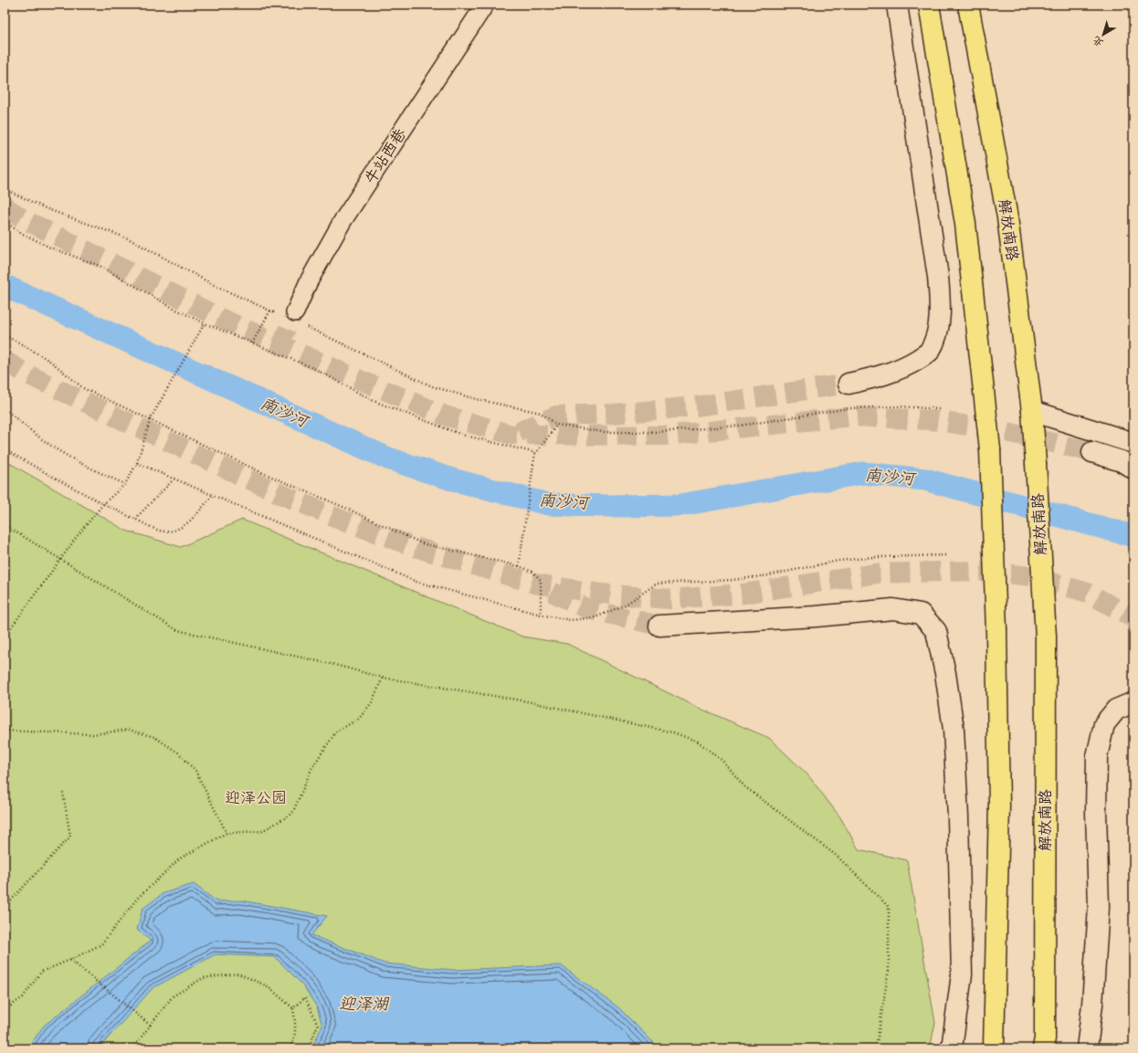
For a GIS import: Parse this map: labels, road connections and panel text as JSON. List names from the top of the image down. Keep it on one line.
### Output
{"streets":{"main road":["解放南路"],"street":["牛站西巷"]},"water":["南沙河","迎泽湖"],"parks":["迎泽公园"],"north":"bottom left"}
